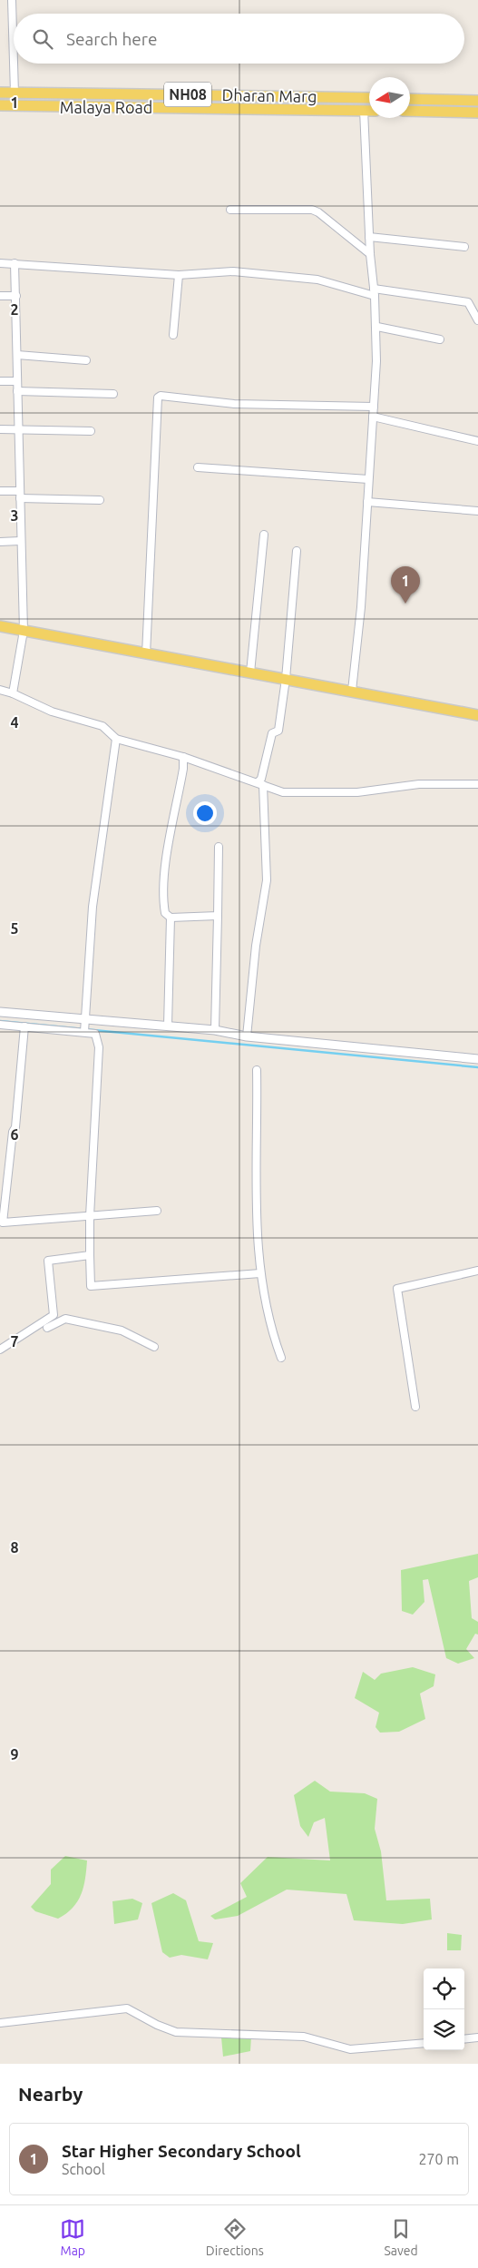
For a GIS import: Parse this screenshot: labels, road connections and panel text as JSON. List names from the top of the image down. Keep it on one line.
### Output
{"streets":{"main road":["NH08","Dharan Marg","Malaya Road"]},"north":"left","page":{"search":"Search here","pins":"1","heading":"Nearby","list":[{"mark":"1","name":"Star Higher Secondary School","note":"School","value":"270 m"}],"nav":["Map","Directions","Saved"]},"grid":{"rows":["1","2","3","4","5","6","7","8","9"]}}
